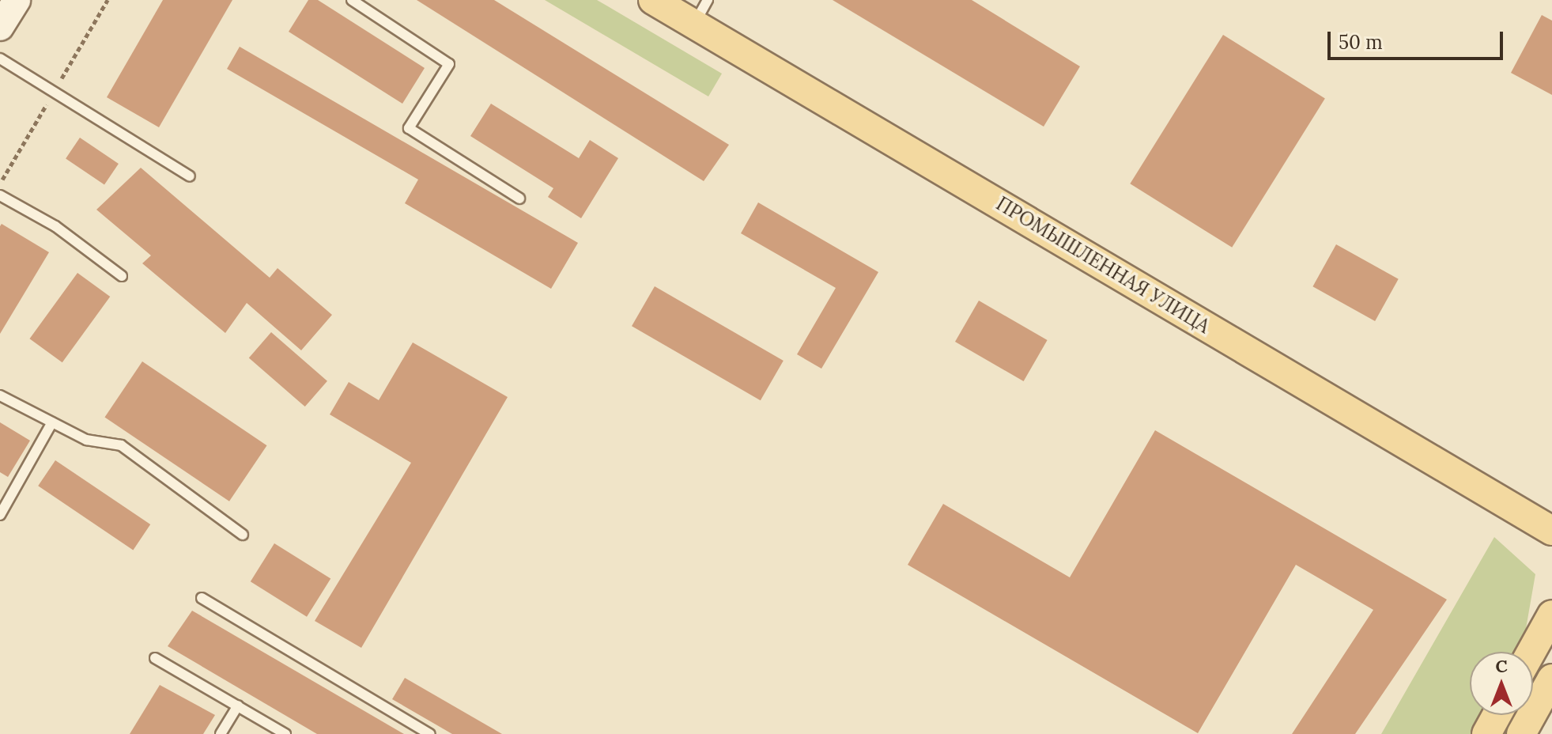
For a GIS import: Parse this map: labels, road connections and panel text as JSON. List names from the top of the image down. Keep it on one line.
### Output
{"streets":{"main road":["ПРОМЫШЛЕННАЯ УЛИЦА"]},"scale_bar":"50 m","north":"top"}
